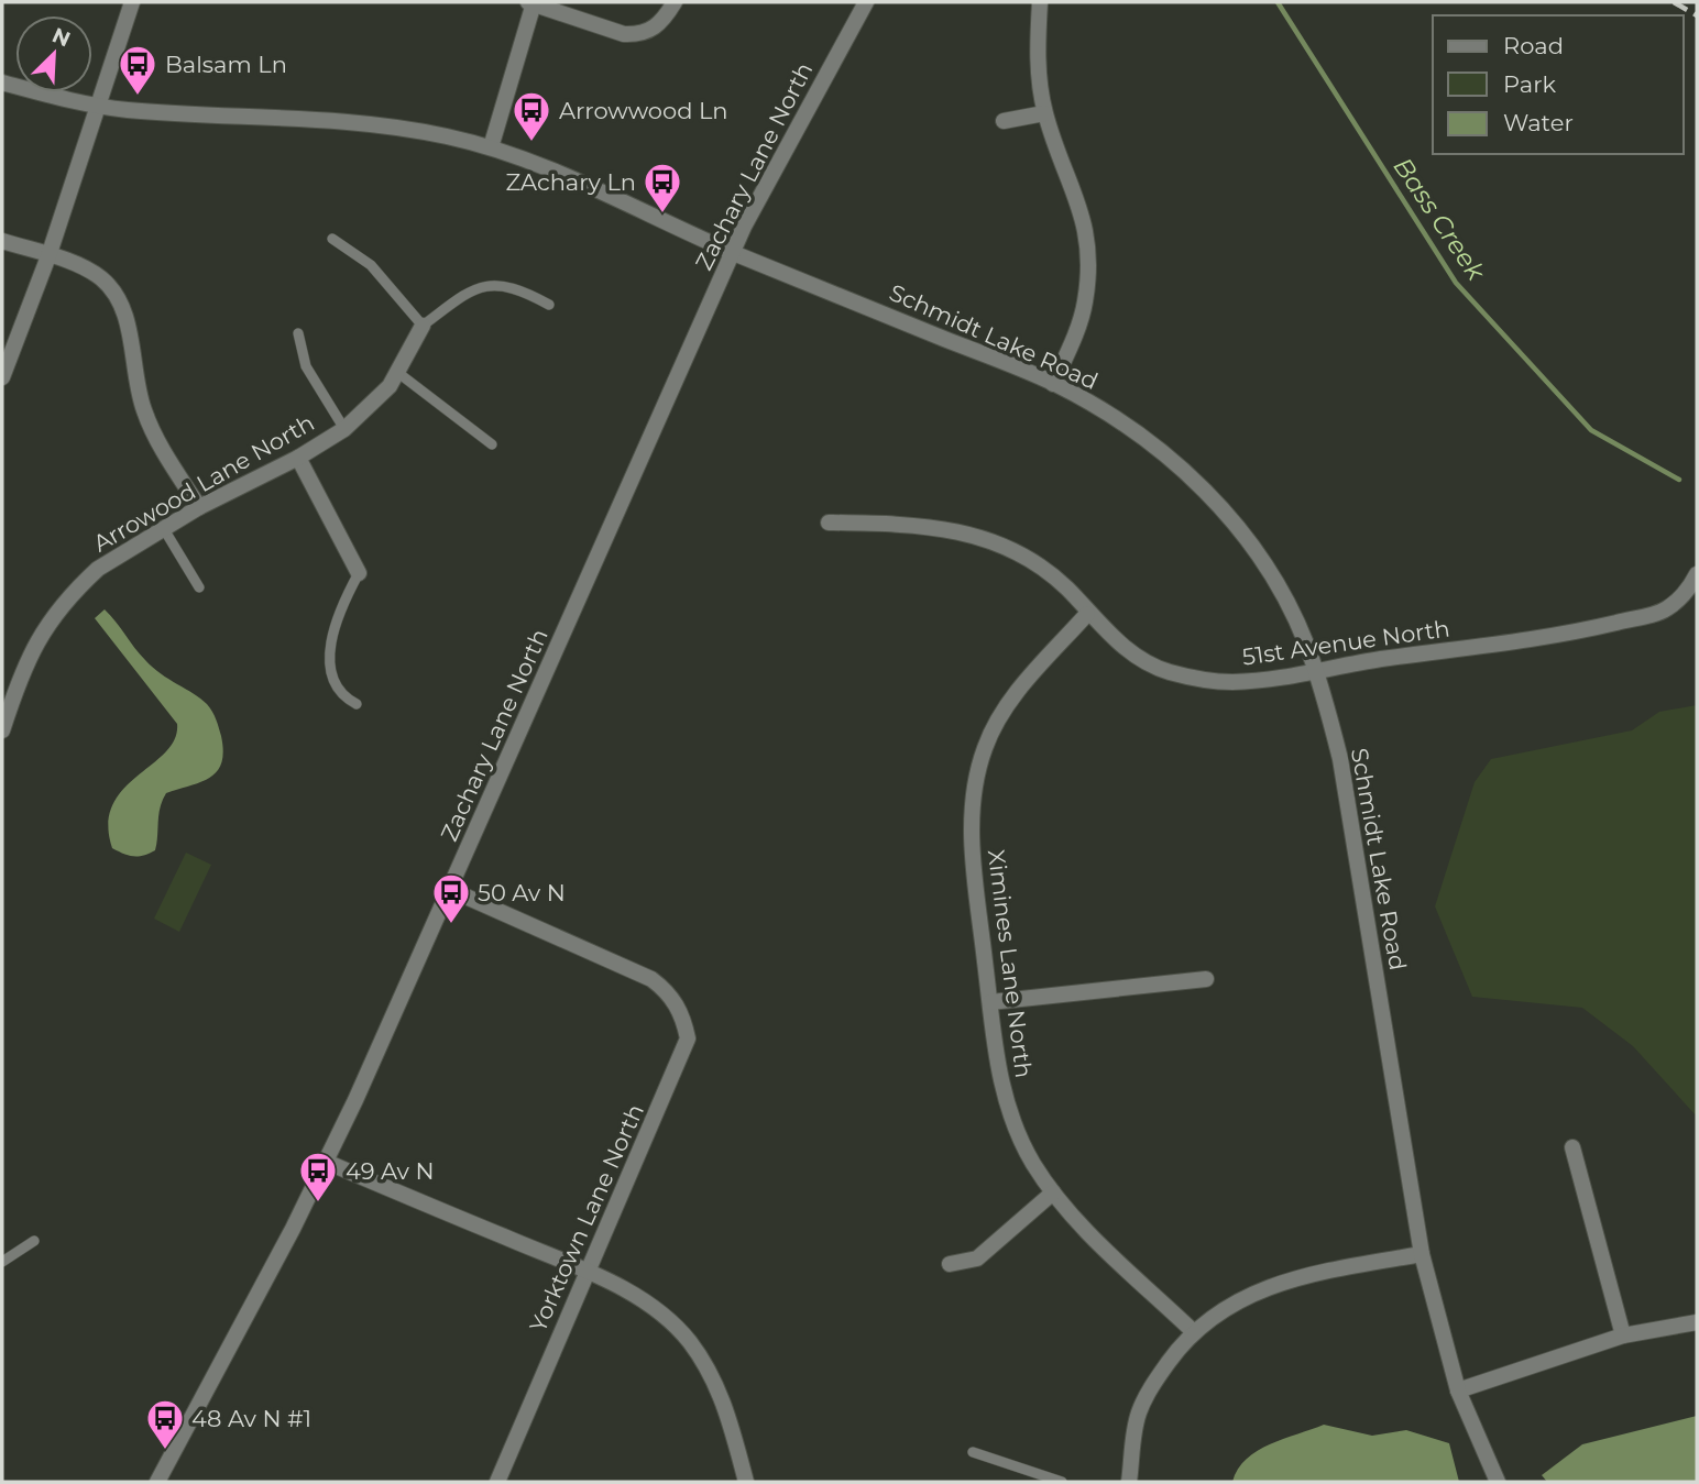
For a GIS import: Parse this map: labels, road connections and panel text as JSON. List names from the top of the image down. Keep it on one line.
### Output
{"streets":{"street":["Zachary Lane North","Schmidt Lake Road","Arrowood Lane North","51st Avenue North","Ximines Lane North","Yorktown Lane North"]},"crossings":[["Zachary Lane North","Schmidt Lake Road"],["Zachary Lane North","Yorktown Lane North"],["Schmidt Lake Road","51st Avenue North"],["51st Avenue North","Ximines Lane North"]],"water":["Bass Creek"],"places":{"bus stop":["Balsam Ln","Arrowwood Ln","ZAchary Ln","50 Av N","49 Av N","48 Av N #1"]},"legend":["Road","Park","Water"],"north":"top right"}
